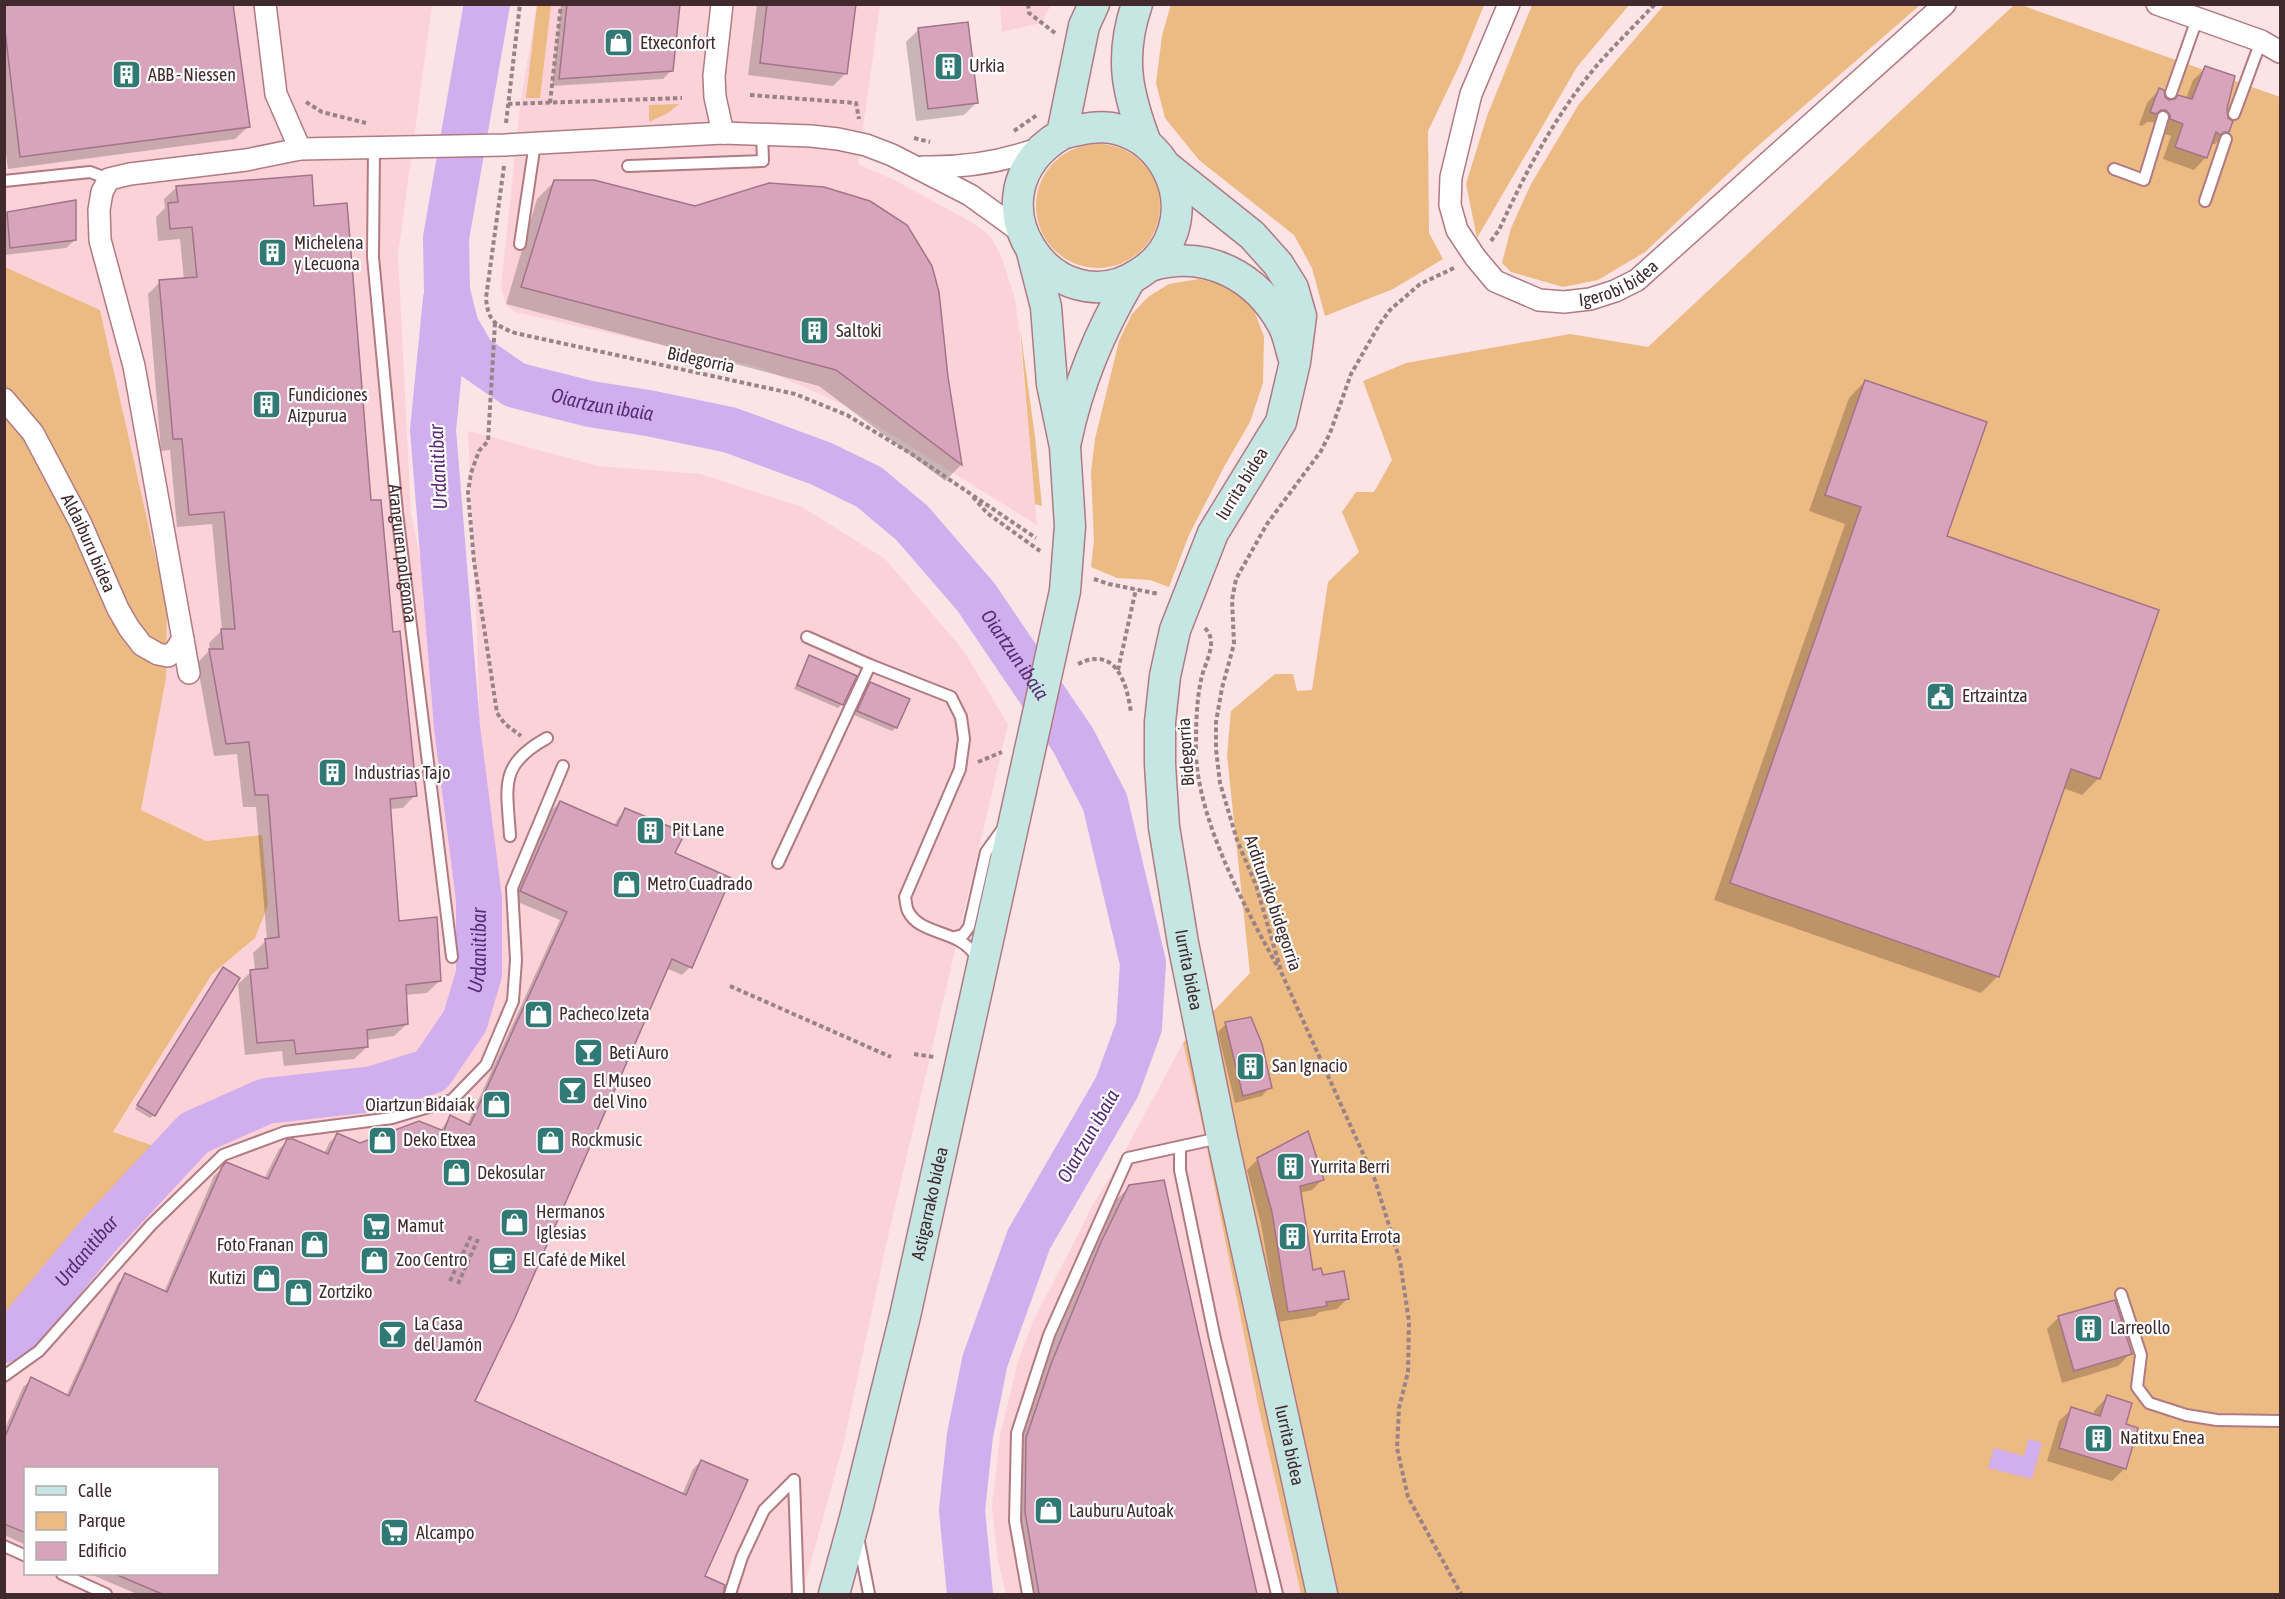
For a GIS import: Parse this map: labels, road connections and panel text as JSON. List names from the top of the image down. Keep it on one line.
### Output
{"streets":{"main road":["Iurrita bidea","Astigarrako bidea"],"street":["Igerobi bidea","Aldaiburu bidea"],"lane":["Aranguren poligonoa"],"path":["Bidegorria","Arditurriko bidegorria"]},"crossings":[["Bidegorria","Arditurriko bidegorria"]],"water":["Oiartzun ibaia","Urdanitibar"],"places":{"shop":["Etxeconfort","Metro Cuadrado","Pacheco Izeta","Oiartzun Bidaiak","Deko Etxea","Rockmusic","Dekosular","Hermanos Iglesias","Foto Franan","Zoo Centro","Kutizi","Zortziko","Lauburu Autoak"],"building":["Urkia","ABB - Niessen","Michelena y Lecuona","Saltoki","Fundiciones Aizpurua","Industrias Tajo","Pit Lane","San Ignacio","Yurrita Berri","Yurrita Errota","Larreollo","Natitxu Enea"],"public building":["Ertzaintza"],"bar":["Beti Auro","El Museo del Vino","La Casa del Jamón"],"supermarket":["Mamut","Alcampo"],"cafe":["El Café de Mikel"]},"legend":["Calle","Parque","Edificio"]}
